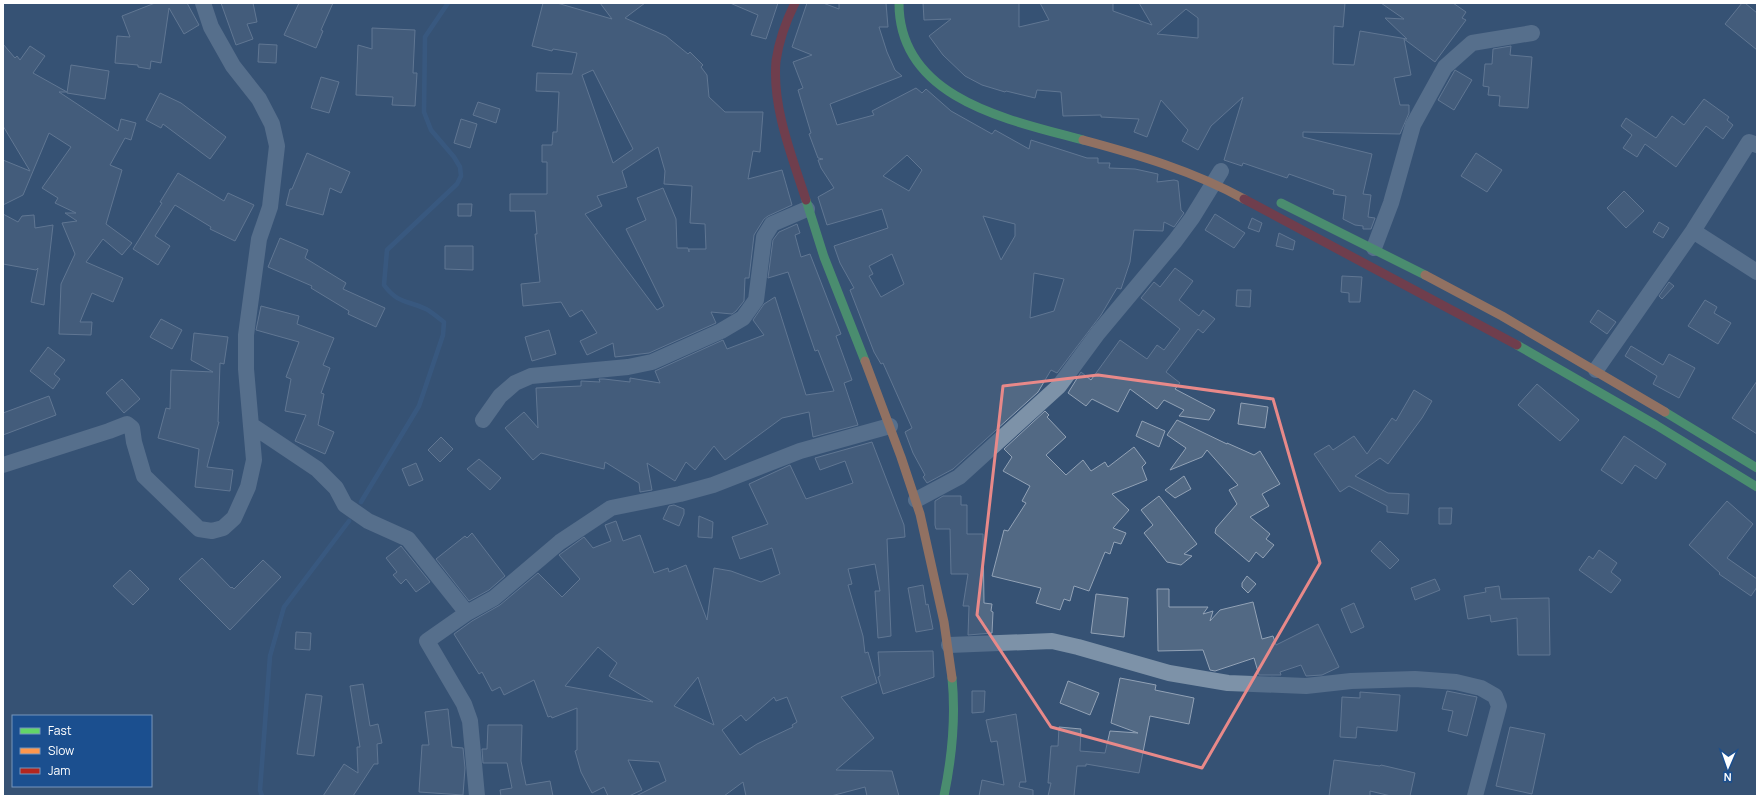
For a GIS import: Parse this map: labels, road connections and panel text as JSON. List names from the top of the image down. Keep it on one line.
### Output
{"legend":["Fast","Slow","Jam"],"north":"bottom"}
